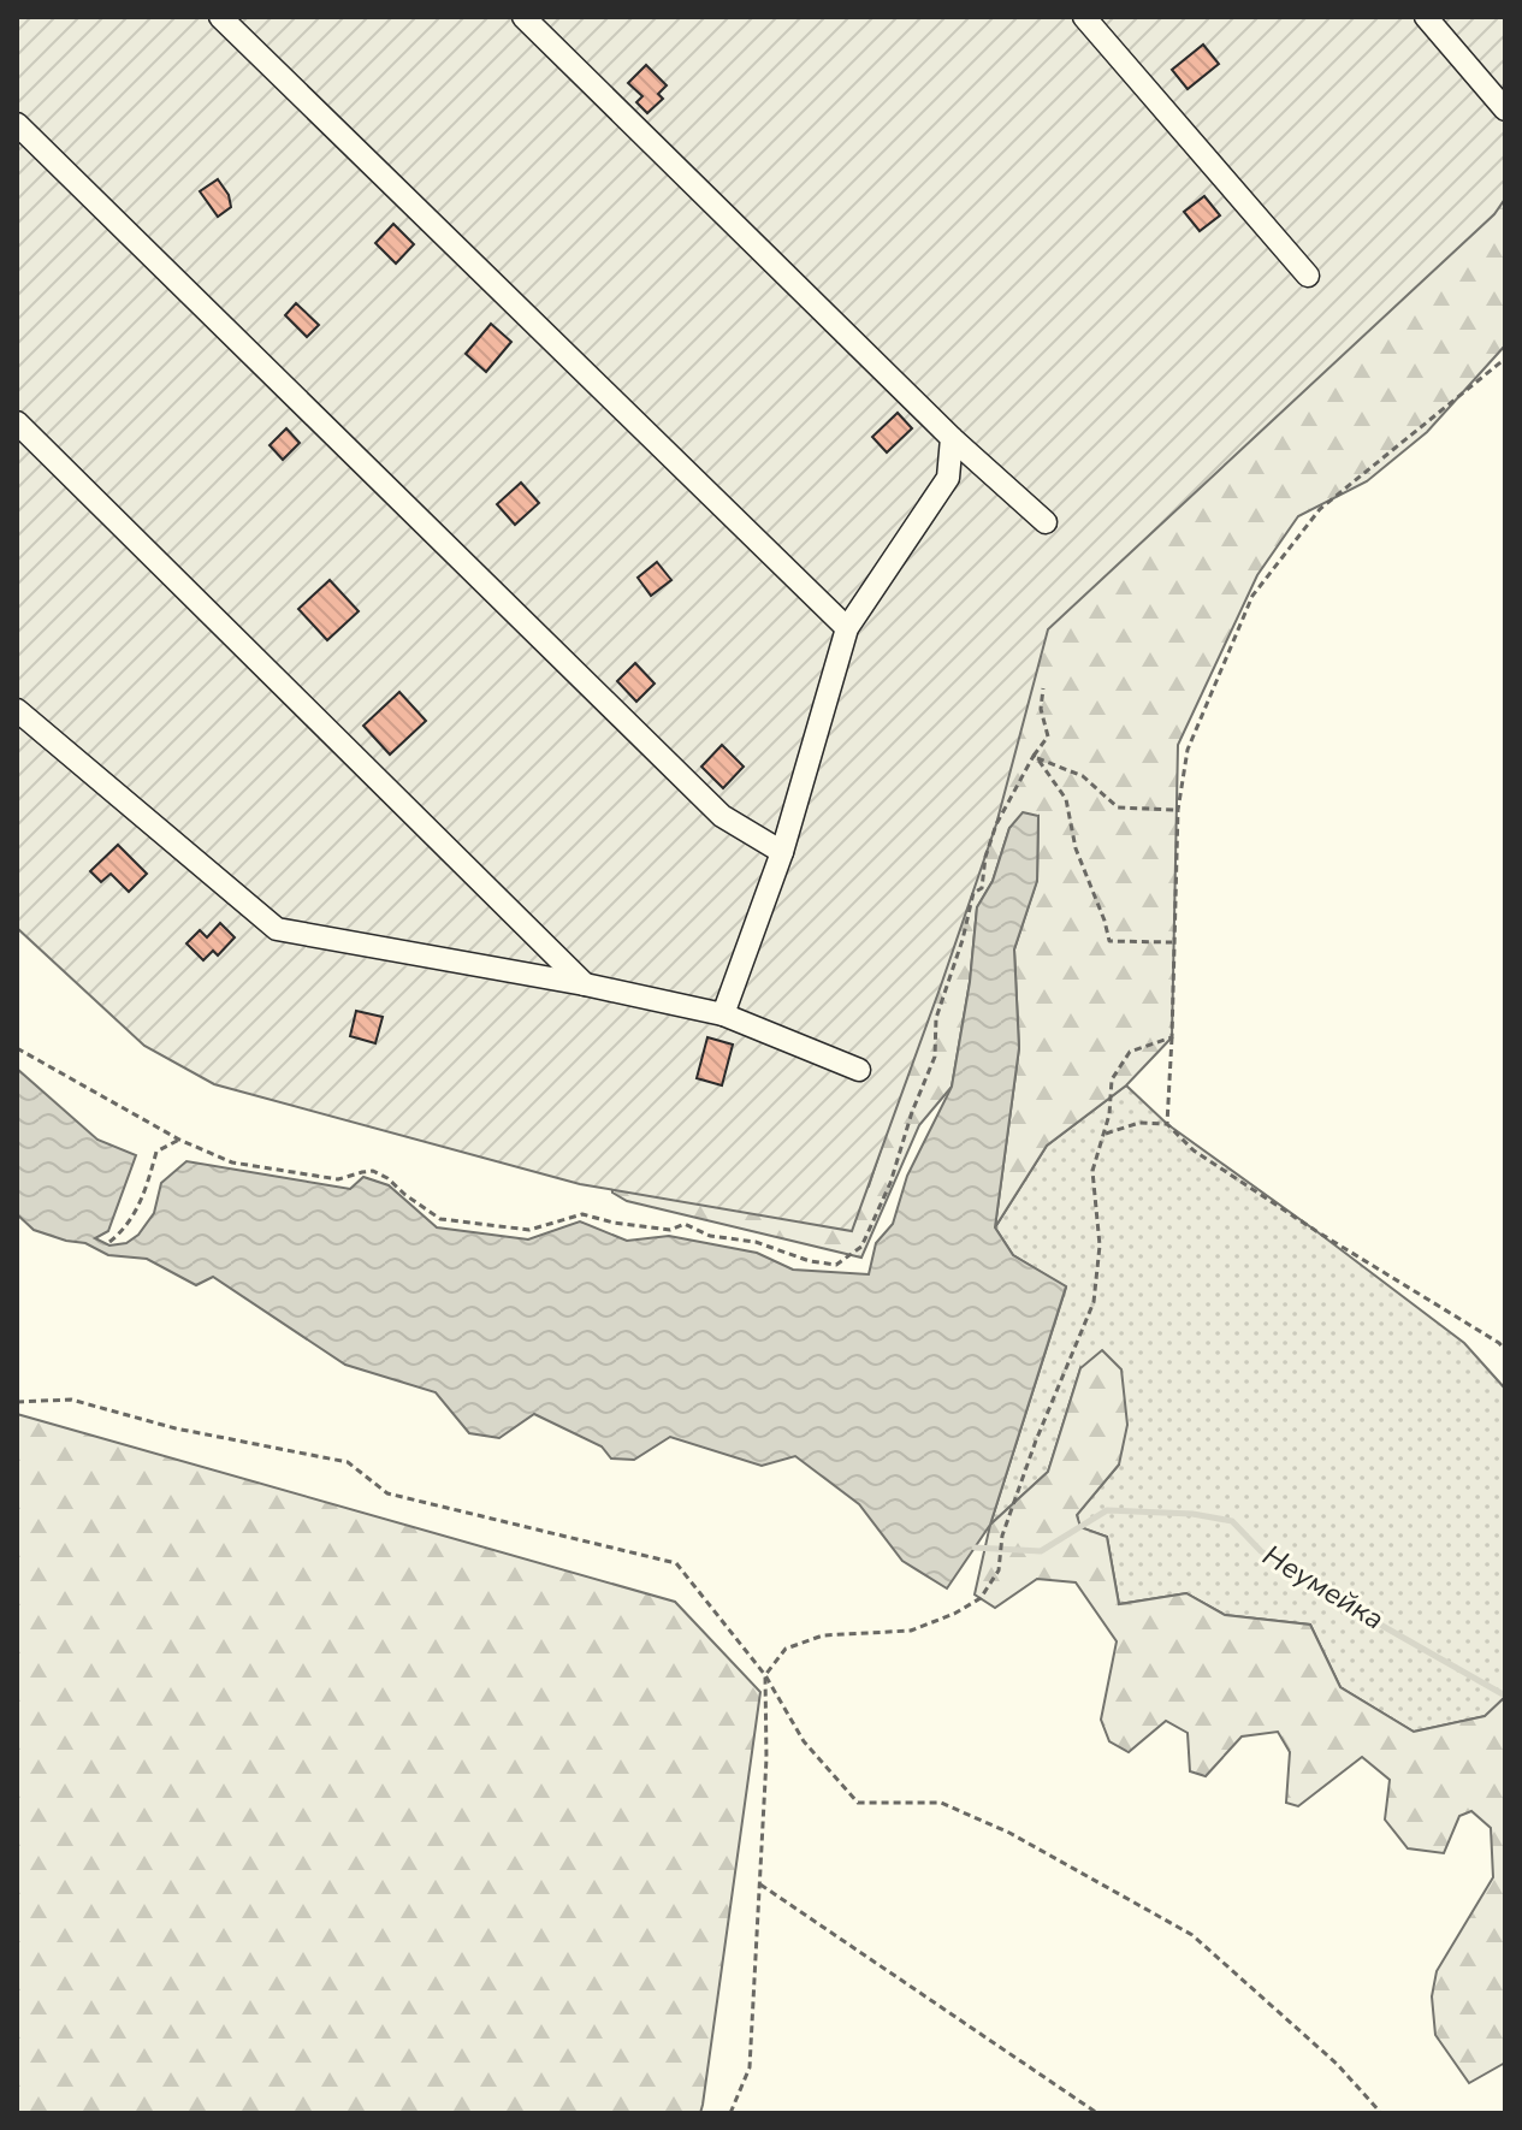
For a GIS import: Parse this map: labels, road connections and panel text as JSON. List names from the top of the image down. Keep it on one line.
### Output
{"water":["Неумейка"]}
